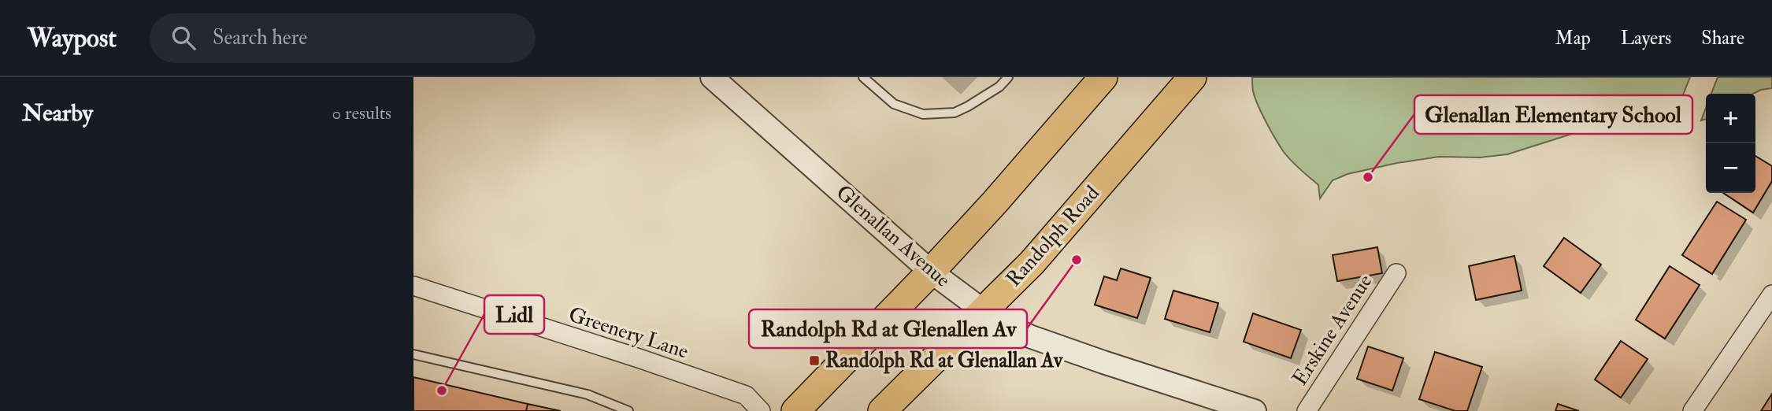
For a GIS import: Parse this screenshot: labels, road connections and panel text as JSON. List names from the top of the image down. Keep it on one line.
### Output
{"streets":{"main road":["Randolph Road"],"street":["Glenallan Avenue","Erskine Avenue","Greenery Lane"]},"crossings":[["Glenallan Avenue","Randolph Road"]],"places":{"other":["Glenallan Elementary School","Randolph Rd at Glenallen Av","Lidl"],"transit":["Randolph Rd at Glenallan Av"]},"page":{"header":"Waypost","search":"Search here","nav":["Map","Layers","Share"],"heading":["Nearby","0 results"],"map_buttons":["+","−"]}}
